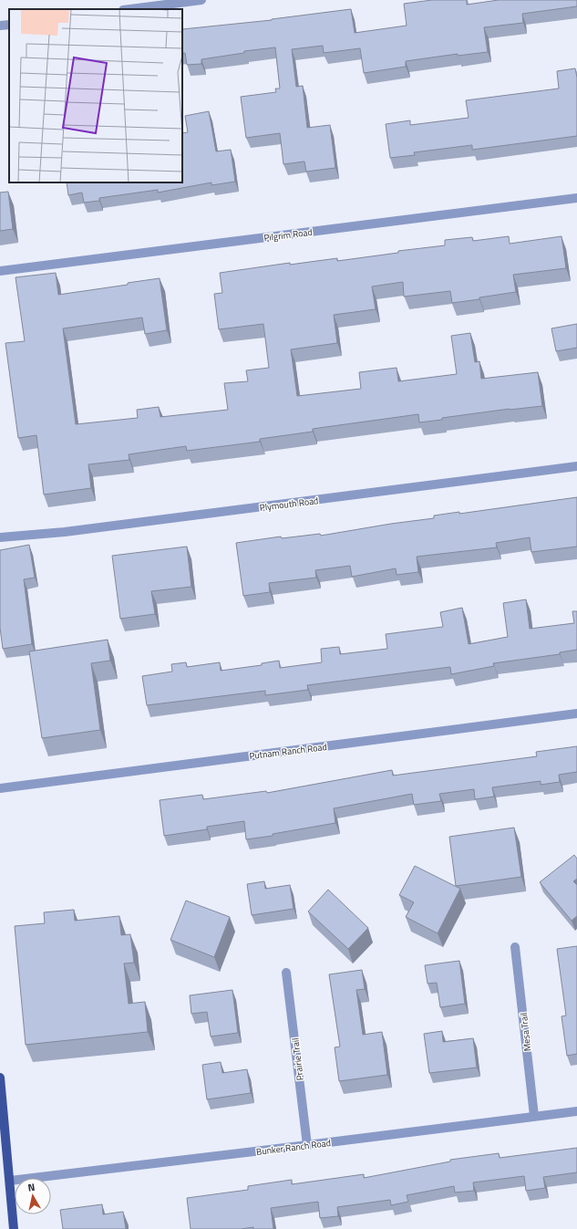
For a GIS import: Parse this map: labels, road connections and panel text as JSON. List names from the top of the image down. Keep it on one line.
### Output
{"streets":{"street":["Pilgrim Road","Plymouth Road","Putnam Ranch Road","Mesa Trail","Prairie Trail","Bunker Ranch Road"]},"crossings":[["Mesa Trail","Bunker Ranch Road"],["Prairie Trail","Bunker Ranch Road"]],"north":"top"}
